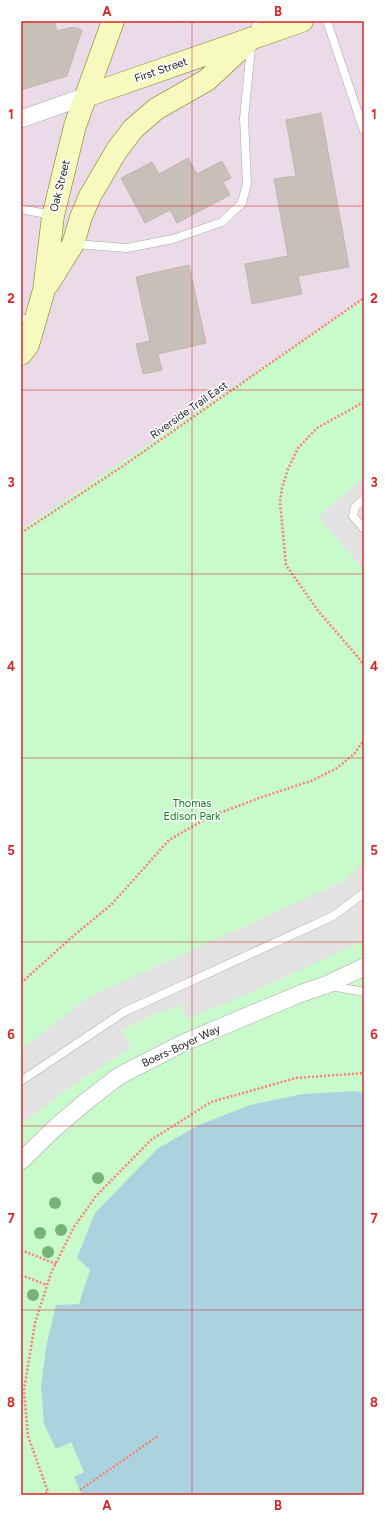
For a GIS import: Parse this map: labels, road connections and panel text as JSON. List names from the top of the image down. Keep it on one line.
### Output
{"streets":{"street":["First Street","Oak Street","Boers-Boyer Way"],"path":["Riverside Trail East"]},"crossings":[["First Street","Oak Street"]],"parks":["Thomas Edison Park"],"grid":{"columns":["A","B"],"rows":["1","2","3","4","5","6","7","8"]}}
